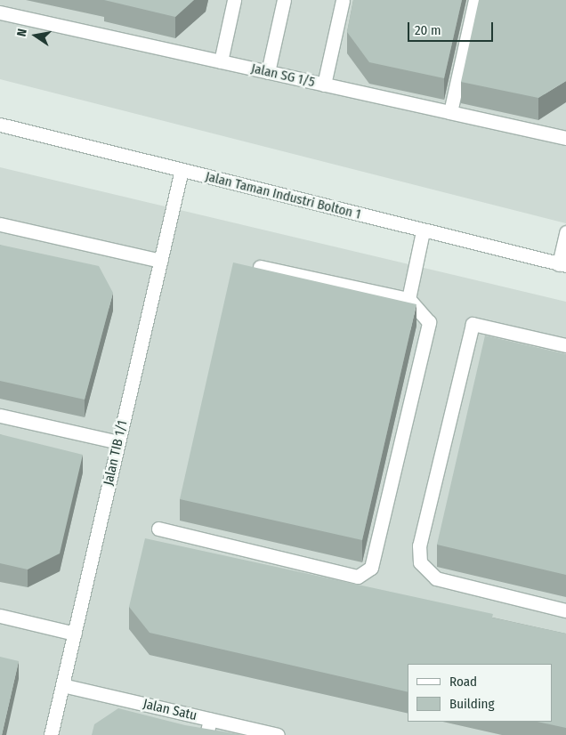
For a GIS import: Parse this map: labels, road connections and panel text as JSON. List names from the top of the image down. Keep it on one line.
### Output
{"streets":{"street":["Jalan SG 1/5","Jalan Taman Industri Bolton 1","Jalan TIB 1/1","Jalan Satu"]},"crossings":[["Jalan Taman Industri Bolton 1","Jalan TIB 1/1"],["Jalan TIB 1/1","Jalan Satu"]],"legend":["Road","Building"],"scale_bar":"20 m","north":"left"}
